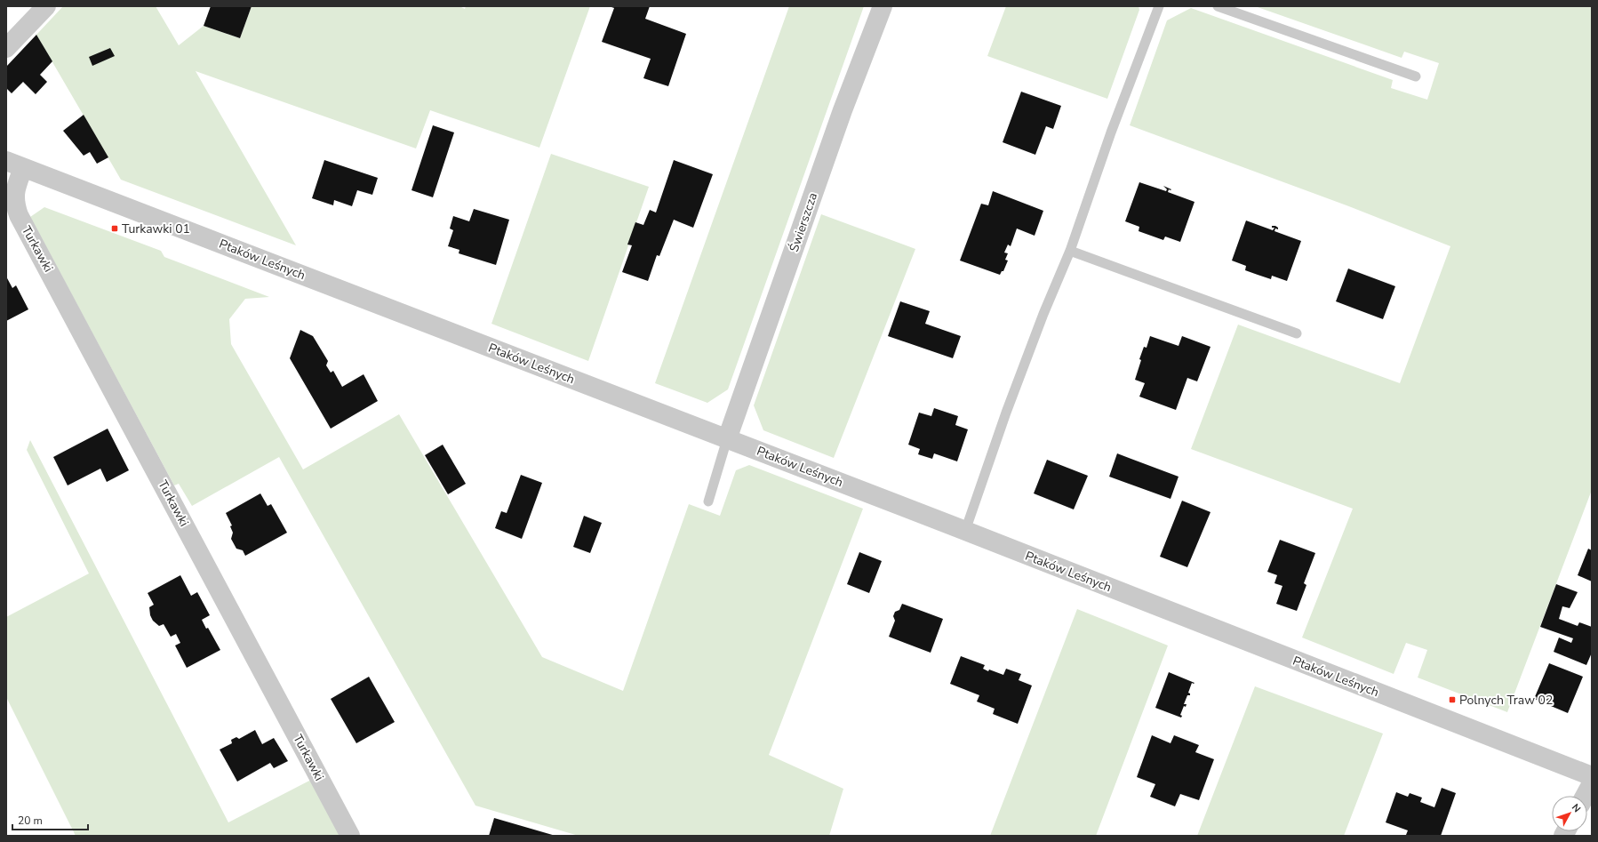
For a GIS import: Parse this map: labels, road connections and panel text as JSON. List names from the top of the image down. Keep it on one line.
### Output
{"streets":{"street":["Świerszcza","Turkawki","Ptaków Leśnych"]},"crossings":[["Świerszcza","Ptaków Leśnych"],["Turkawki","Ptaków Leśnych"]],"places":{"transit":["Turkawki 01","Polnych Traw 02"]},"scale_bar":"20 m","north":"top right"}
